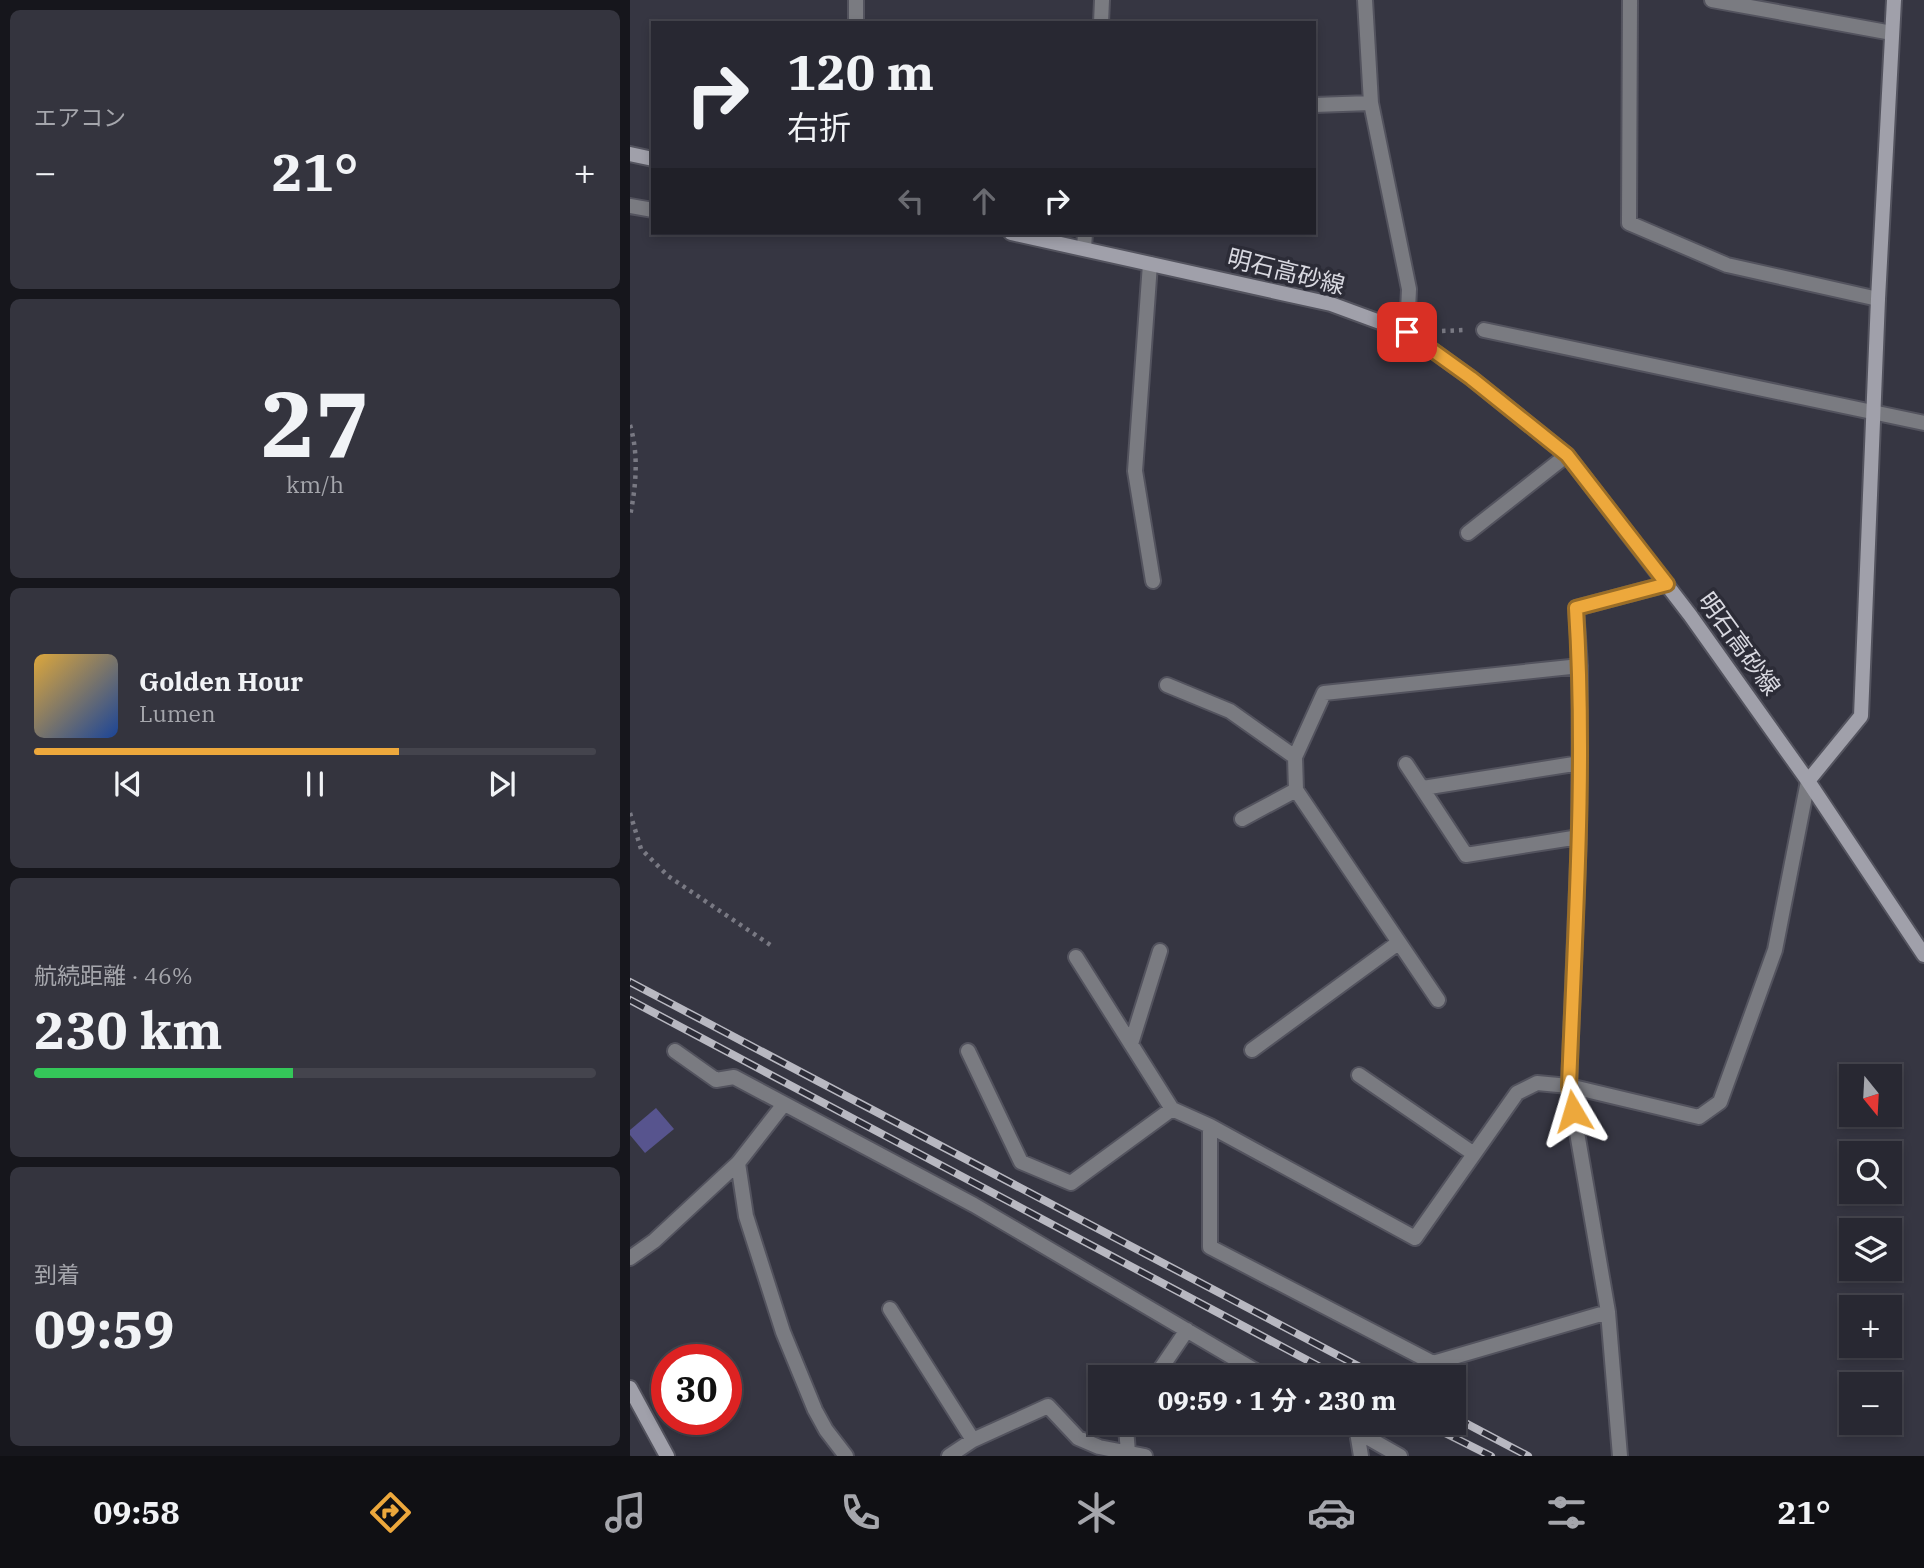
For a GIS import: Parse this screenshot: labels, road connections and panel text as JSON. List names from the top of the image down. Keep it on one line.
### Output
{"streets":{"main road":["明石高砂線"]},"north":"bottom","page":{"tile":["エアコン",["27","km/h"],["航続距離 · 46%","230 km"],["到着","09:59"]],"turn":["120 m","右折"],"heat":["−","21°","+"],"song":["Golden Hour","Lumen"],"map_buttons":["+","−"],"limit":"30","trip":"09:59 · 1 分 · 230 m","tabs":["09:58","21°"]}}
